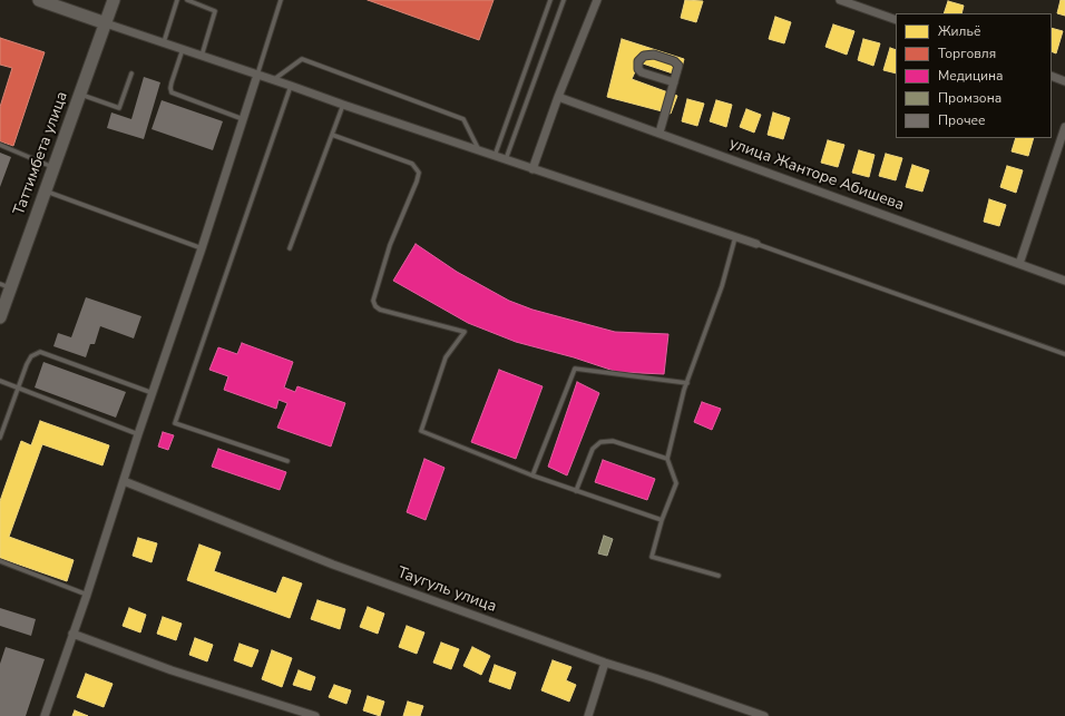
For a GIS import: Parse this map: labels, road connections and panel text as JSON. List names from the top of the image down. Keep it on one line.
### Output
{"streets":{"main road":["Таттимбета улица"],"street":["улица Жанторе Абишева","Таугуль улица"]},"legend":["Жильё","Торговля","Медицина","Промзона","Прочее"]}
